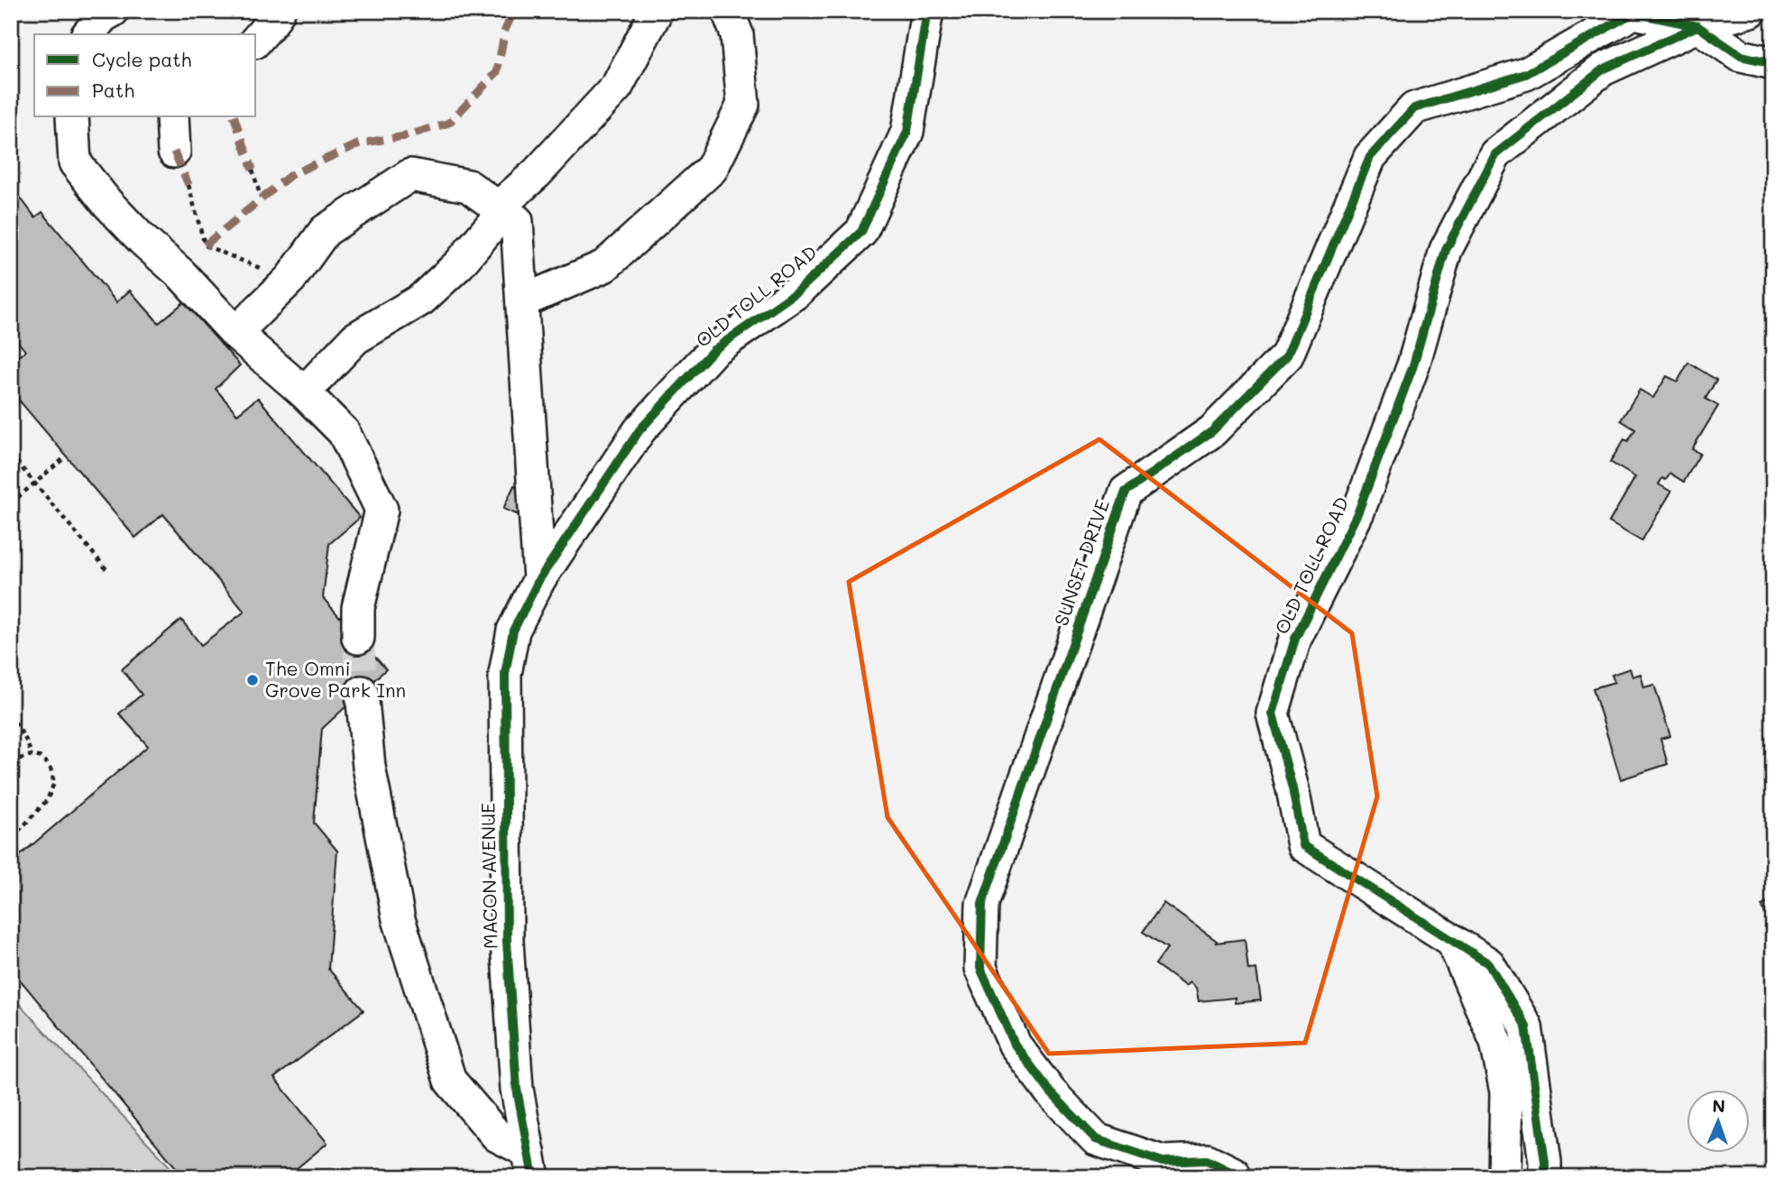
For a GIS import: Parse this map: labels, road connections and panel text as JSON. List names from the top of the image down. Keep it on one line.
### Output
{"streets":{"street":["OLD TOLL ROAD","SUNSET DRIVE","MACON AVENUE"]},"crossings":[["OLD TOLL ROAD","SUNSET DRIVE"],["OLD TOLL ROAD","MACON AVENUE"]],"places":["The Omni Grove Park Inn"],"legend":["Cycle path","Path"],"north":"top"}
